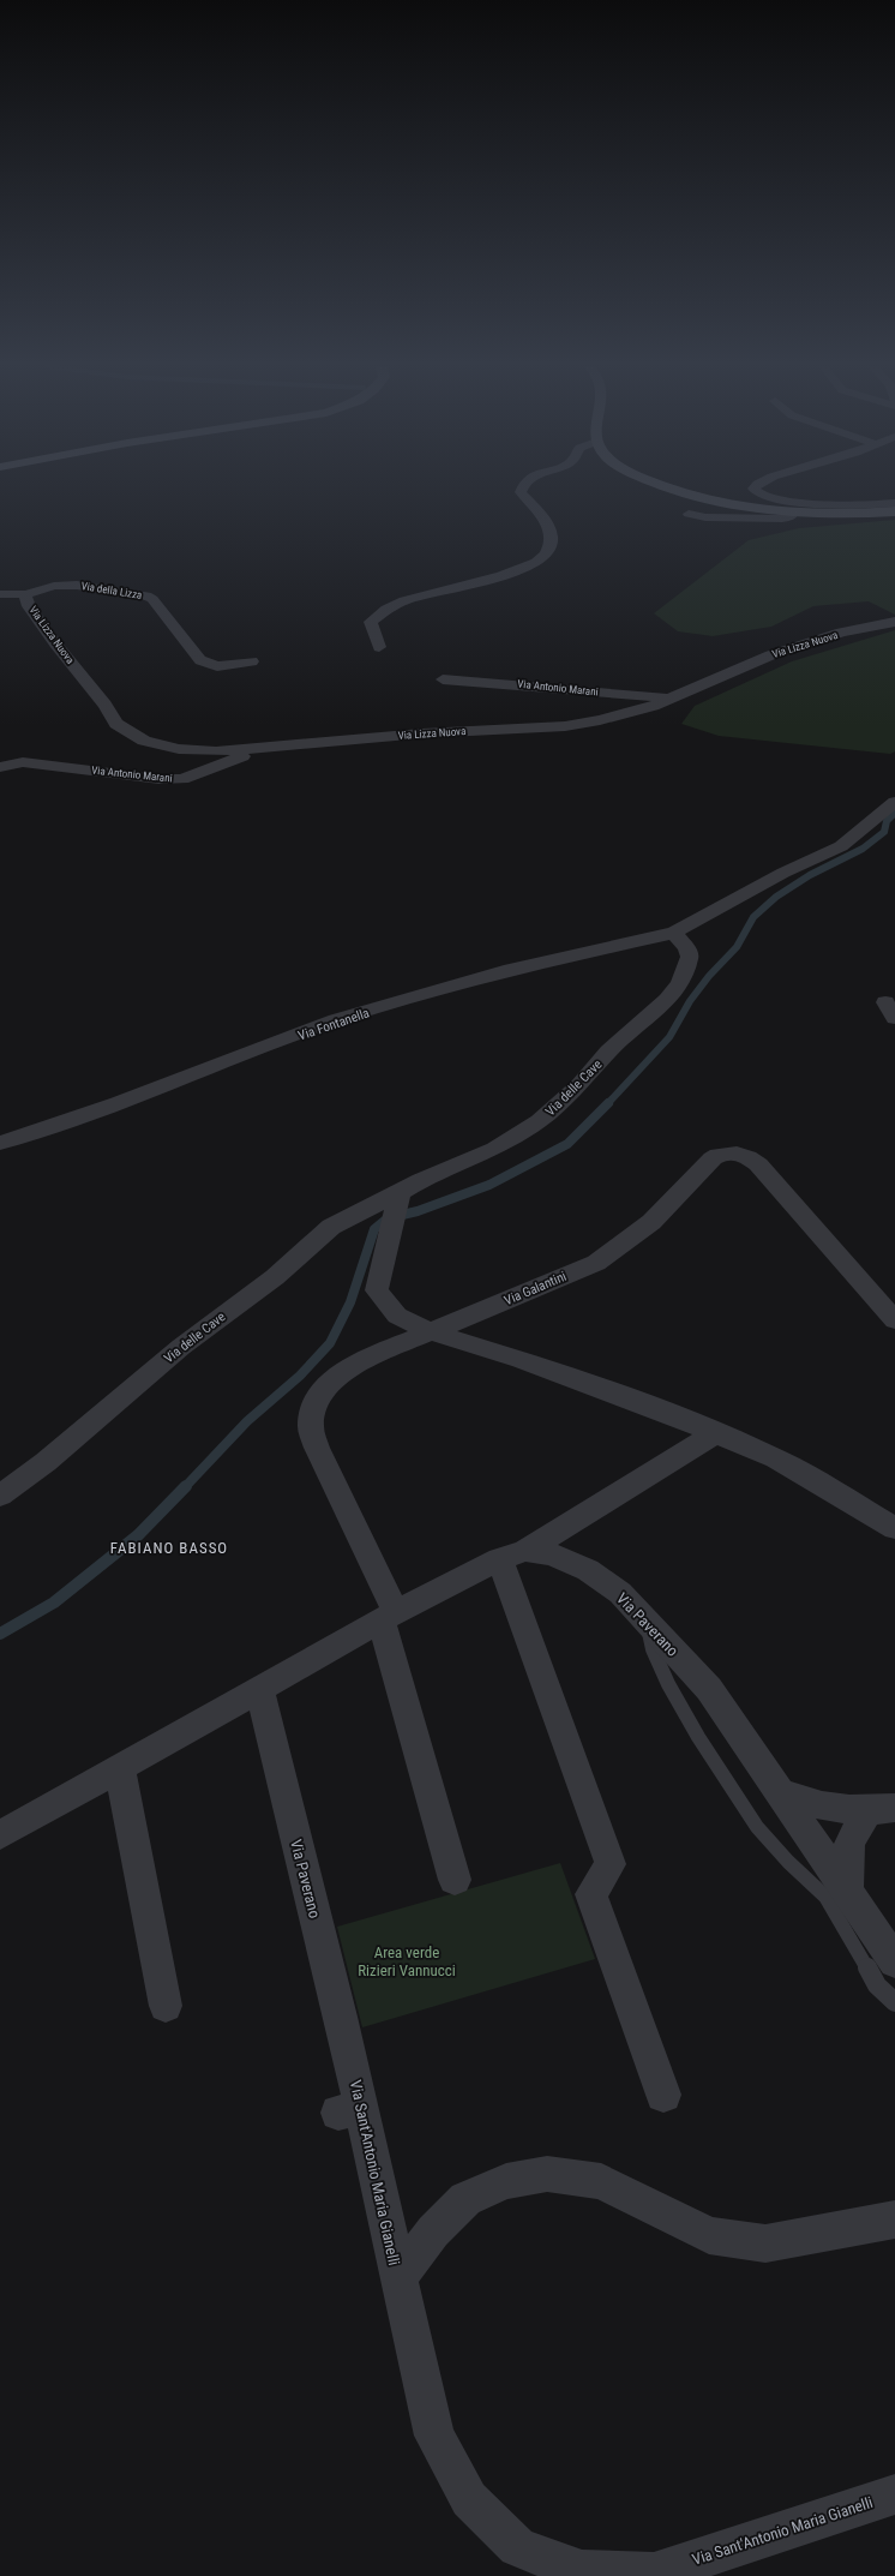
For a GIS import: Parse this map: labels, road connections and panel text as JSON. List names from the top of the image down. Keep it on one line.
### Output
{"streets":{"street":["Via della Lizza","Via Lizza Nuova","Via Antonio Marani","Via Fontanella","Via delle Cave","Via Galantini","Via Paverano","Via Sant'Antonio Maria Gianelli"]},"crossings":[["Via della Lizza","Via Lizza Nuova"],["Via Lizza Nuova","Via Antonio Marani"],["Via Fontanella","Via delle Cave"],["Via Paverano","Via Sant'Antonio Maria Gianelli"]],"districts":["FABIANO BASSO"],"parks":["Area verde Rizieri Vannucci"]}
